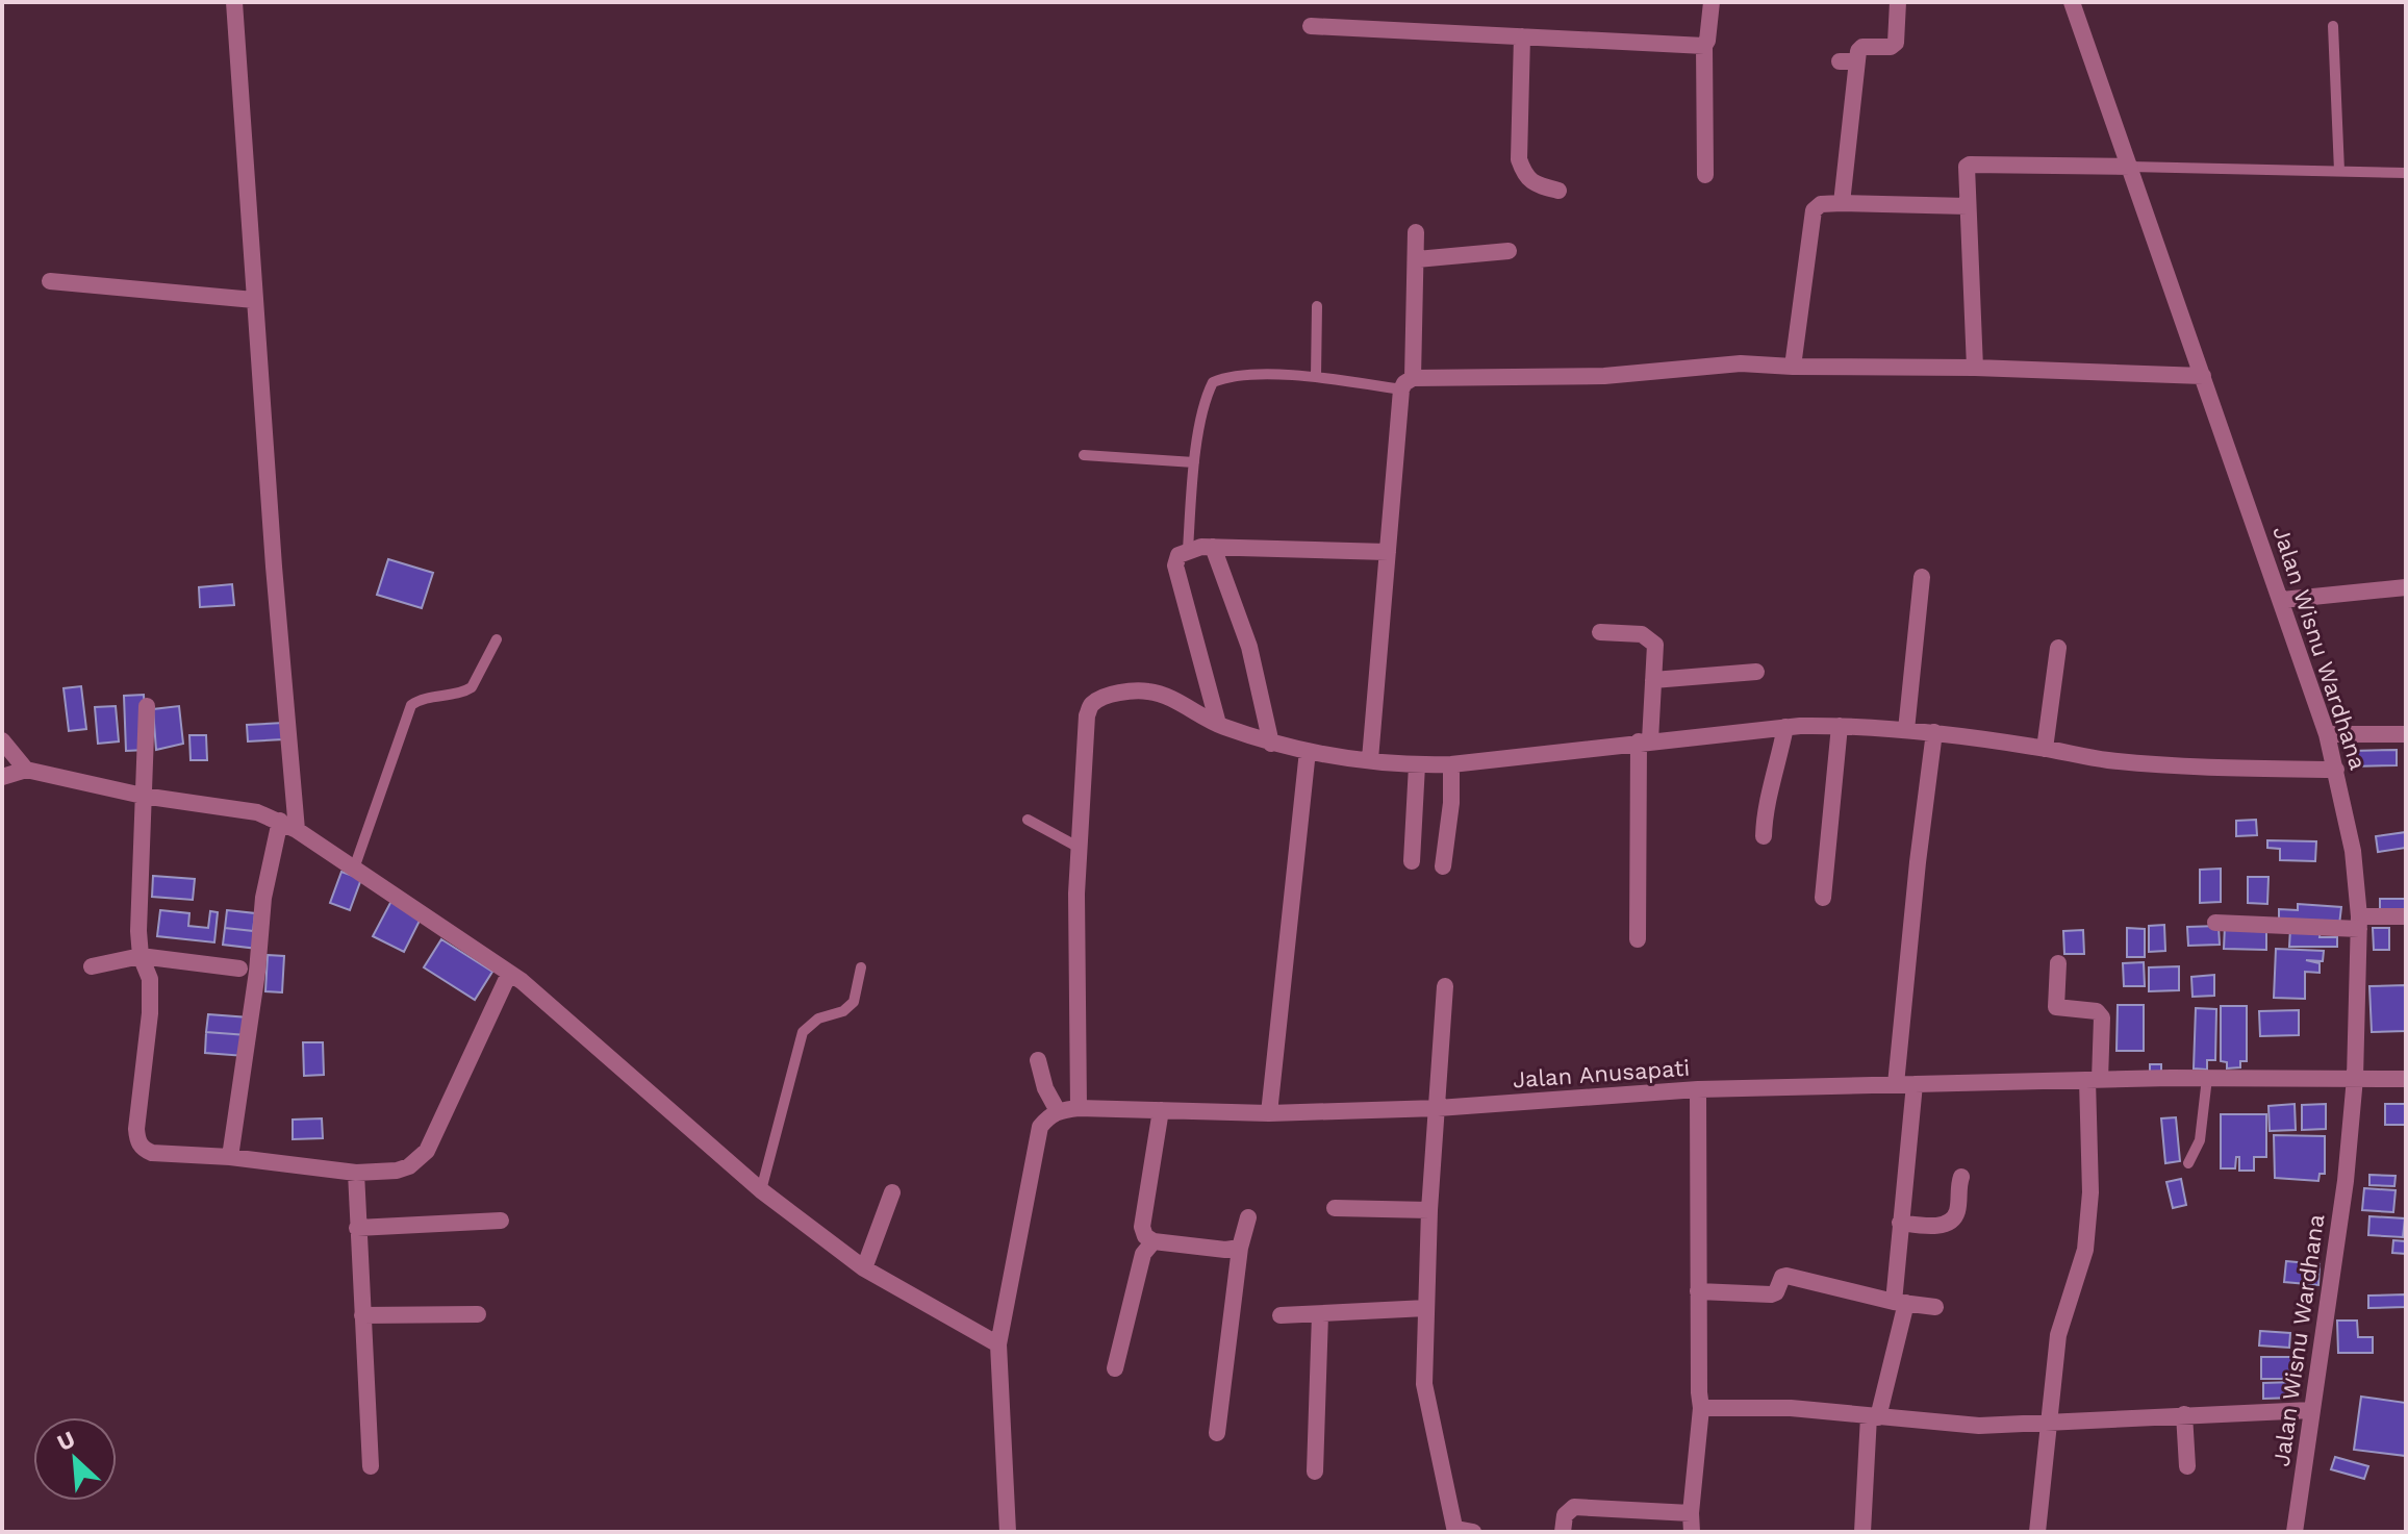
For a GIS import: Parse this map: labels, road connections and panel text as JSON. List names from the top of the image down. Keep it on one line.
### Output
{"streets":{"street":["Jalan Wisnu Wardhana","Jalan Anusapati"]},"crossings":[["Jalan Wisnu Wardhana","Jalan Anusapati"]],"north":"top left"}
